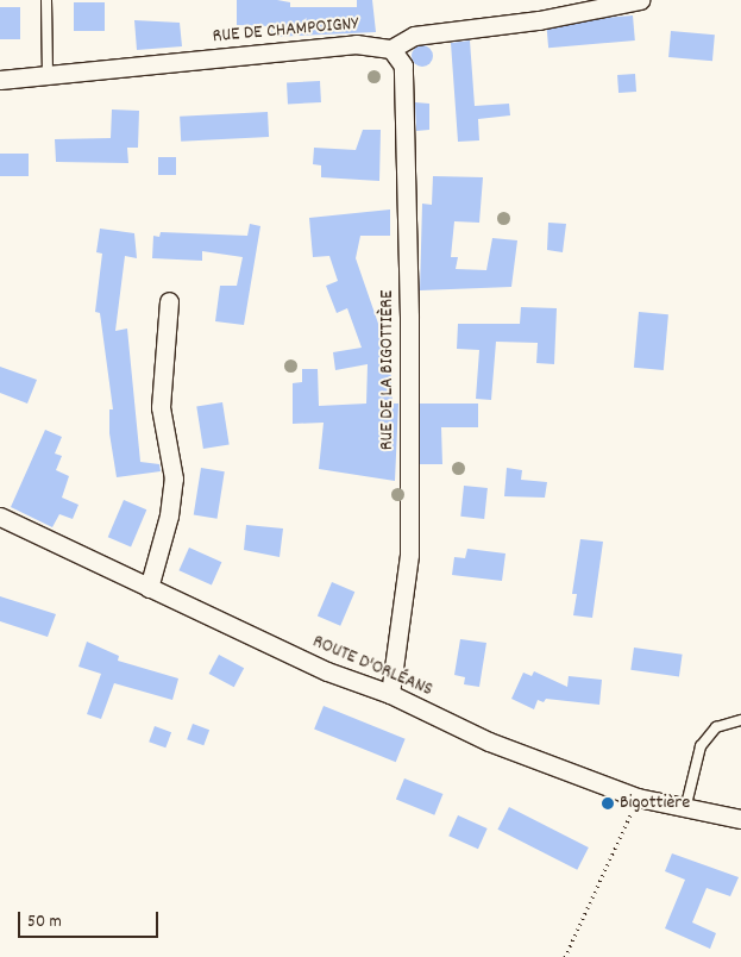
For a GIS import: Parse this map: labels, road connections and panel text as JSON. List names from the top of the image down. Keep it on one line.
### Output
{"streets":{"street":["RUE DE CHAMPOIGNY","RUE DE LA BIGOTTIÈRE","ROUTE D'ORLÉANS"]},"crossings":[["RUE DE CHAMPOIGNY","RUE DE LA BIGOTTIÈRE"],["RUE DE LA BIGOTTIÈRE","ROUTE D'ORLÉANS"]],"places":["Bigottière"],"scale_bar":"50 m"}
